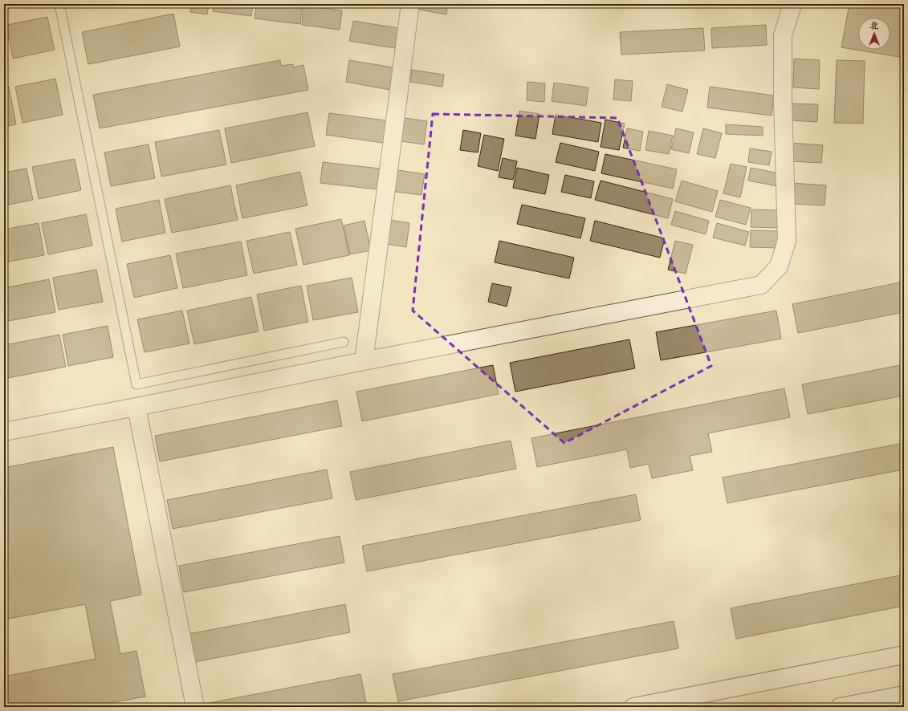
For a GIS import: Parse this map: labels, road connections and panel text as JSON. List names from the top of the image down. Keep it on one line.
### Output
{"north":"top"}
